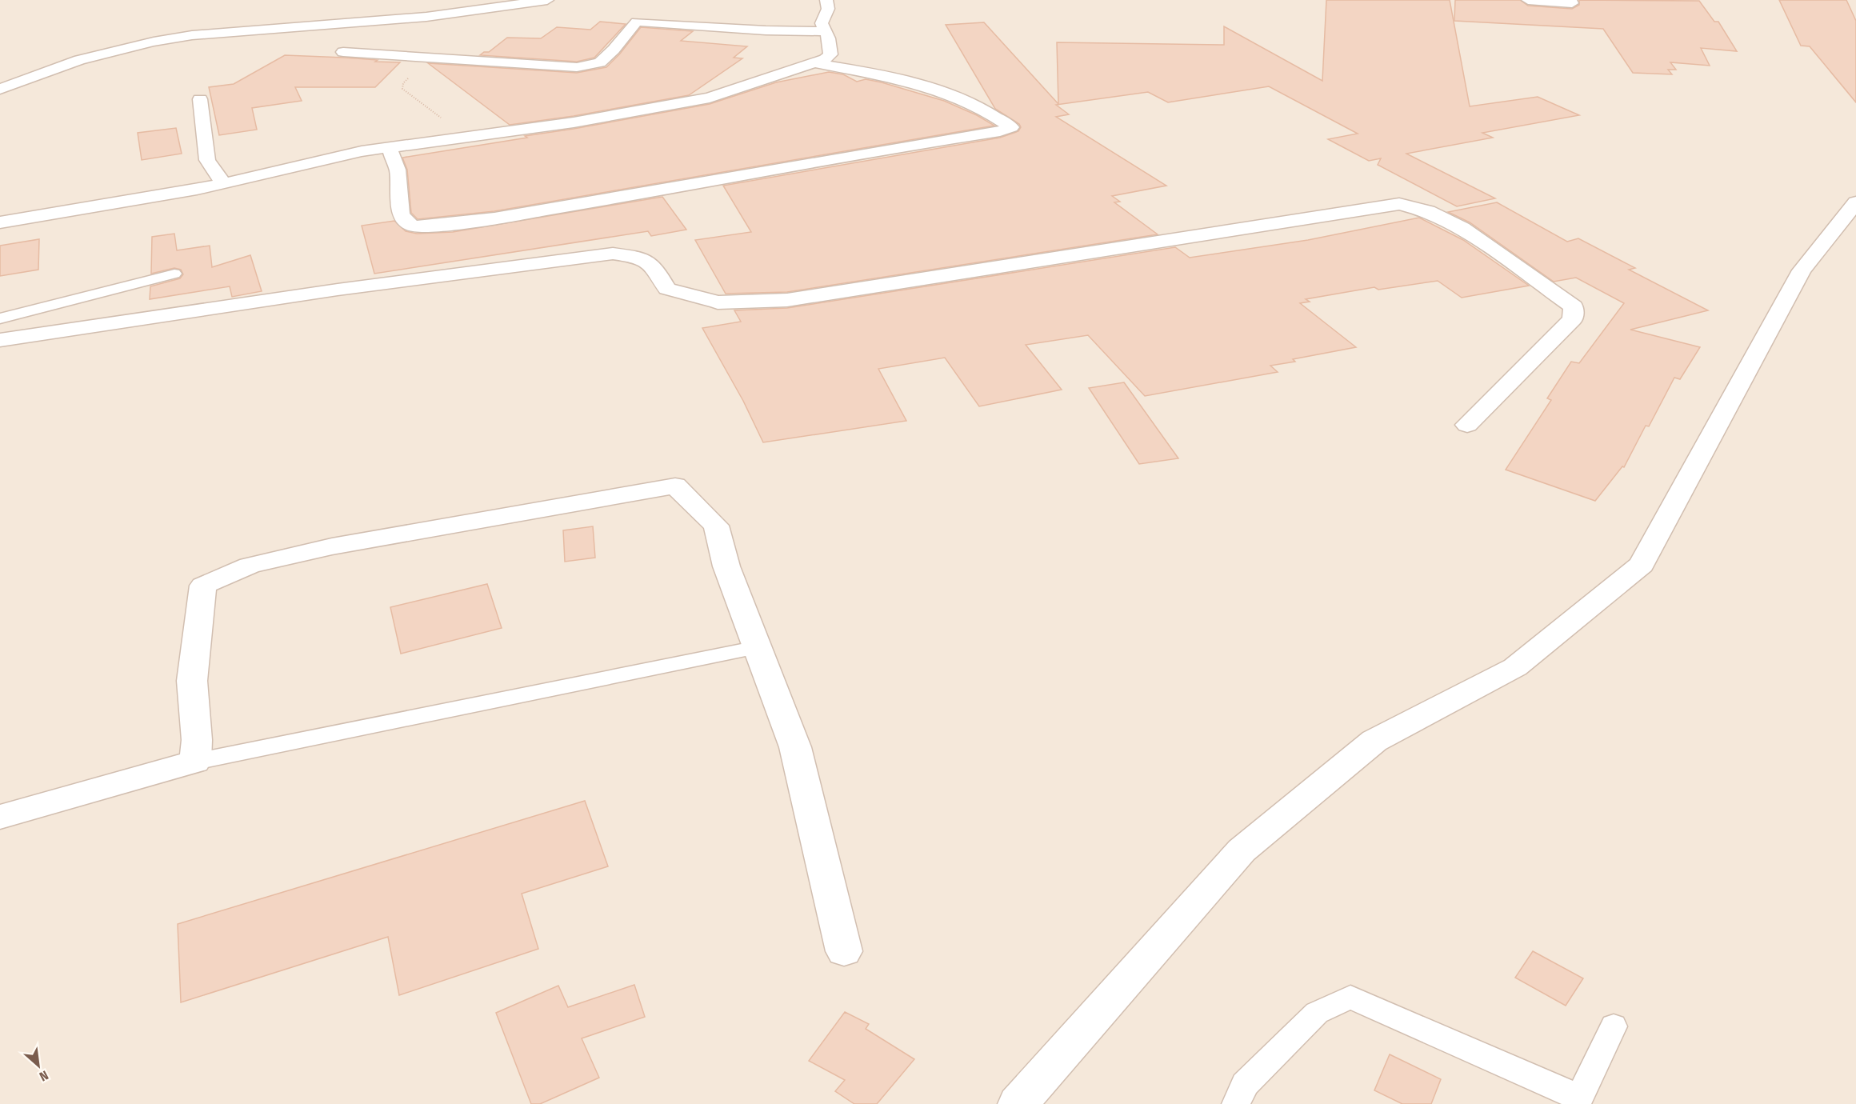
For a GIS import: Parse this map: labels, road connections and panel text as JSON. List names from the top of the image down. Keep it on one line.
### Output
{"north":"bottom right"}
